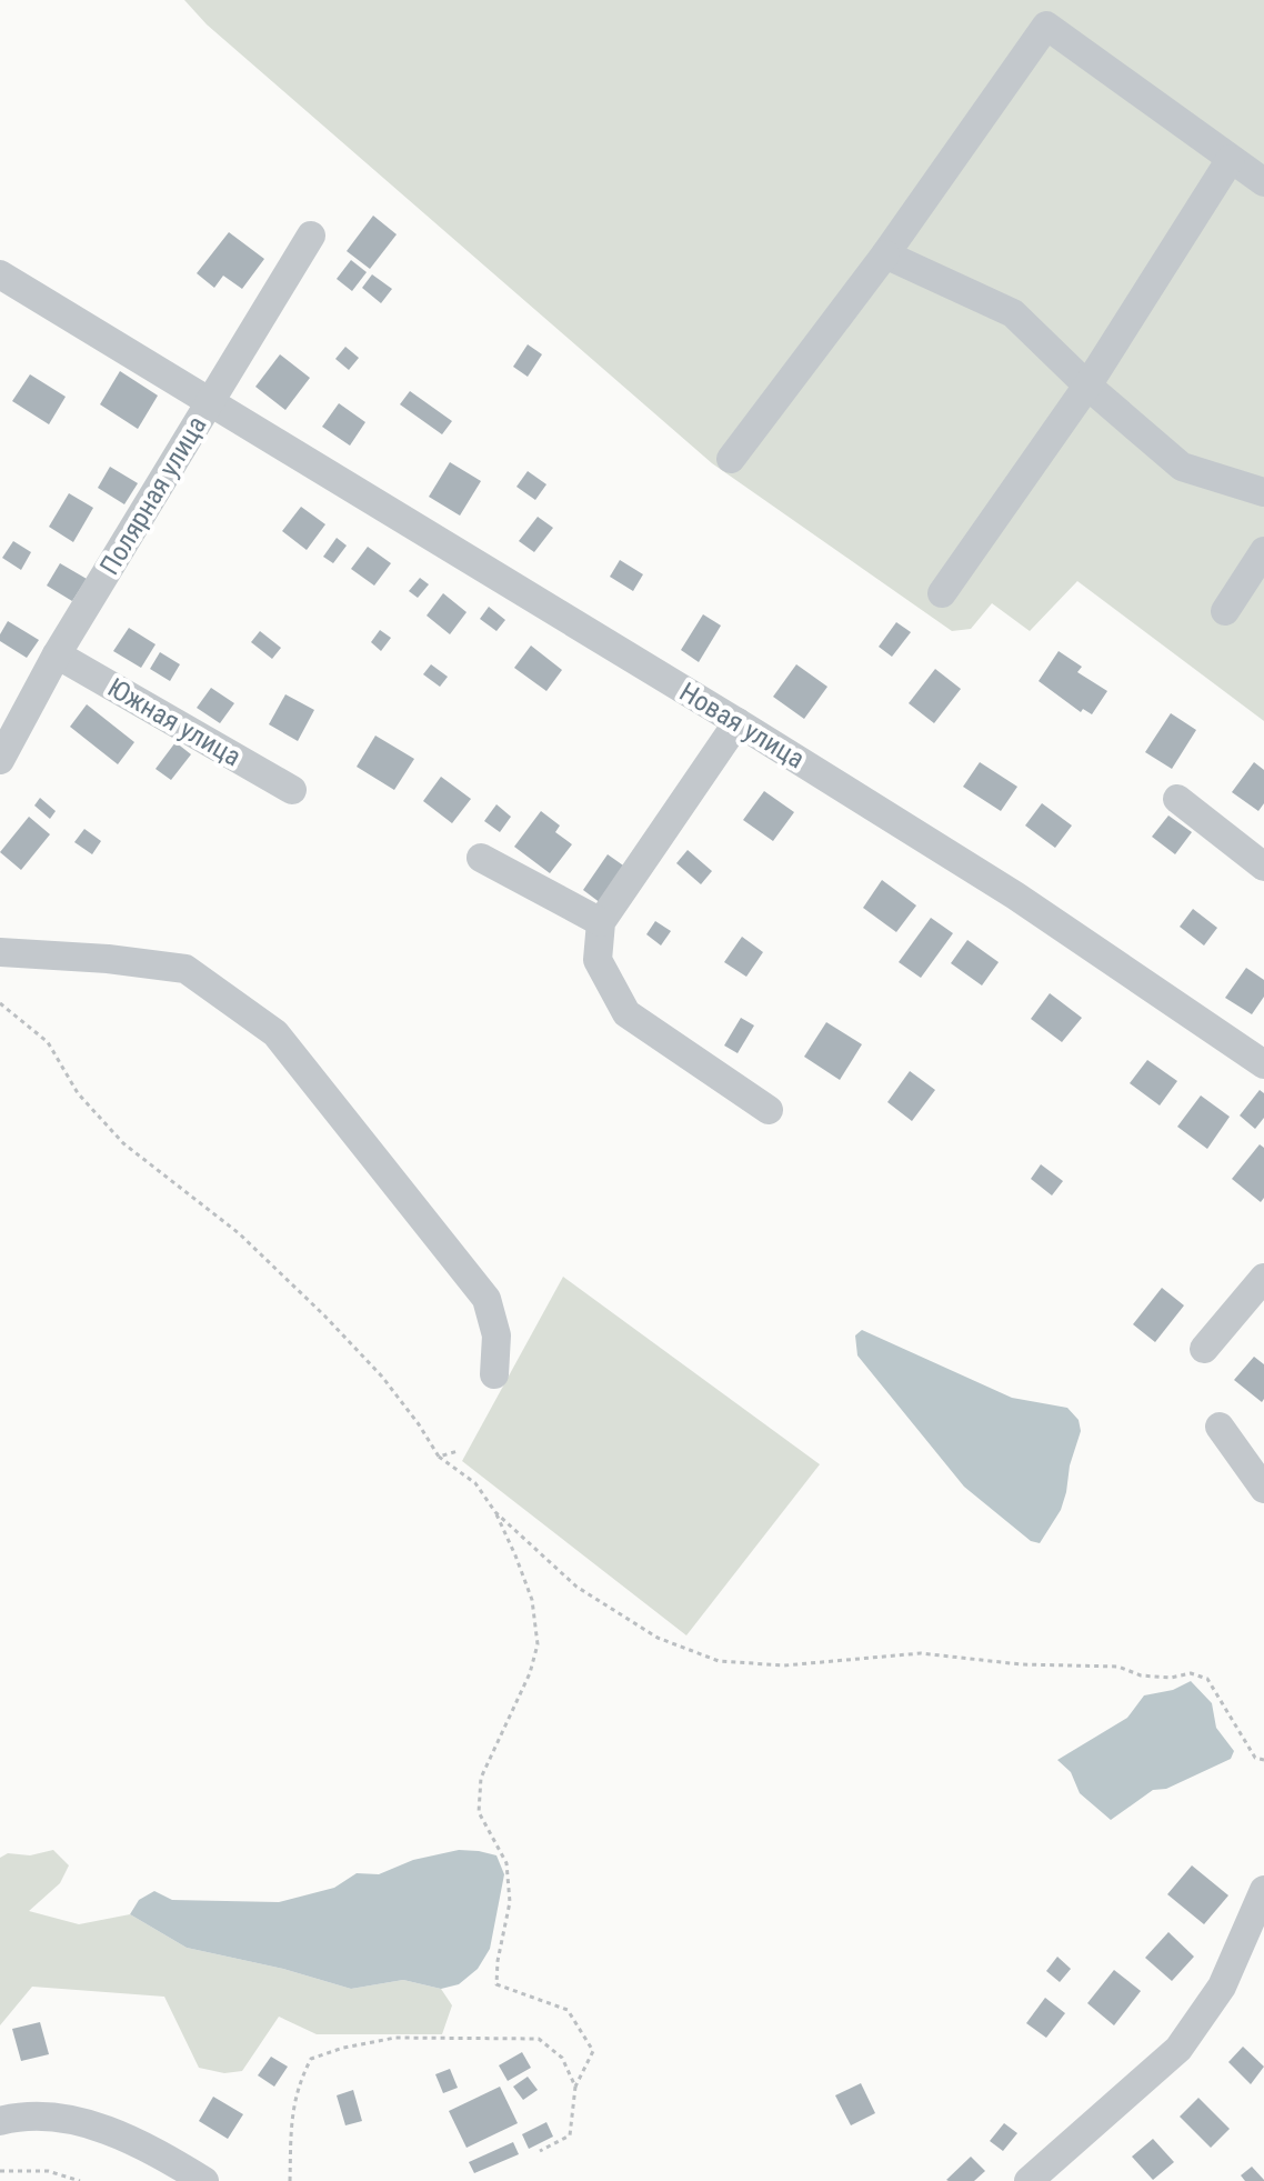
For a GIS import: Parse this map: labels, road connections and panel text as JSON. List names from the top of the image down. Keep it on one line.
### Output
{"streets":{"street":["Полярная улица","Южная улица","Новая улица"]},"crossings":[["Полярная улица","Южная улица"],["Полярная улица","Новая улица"]]}
